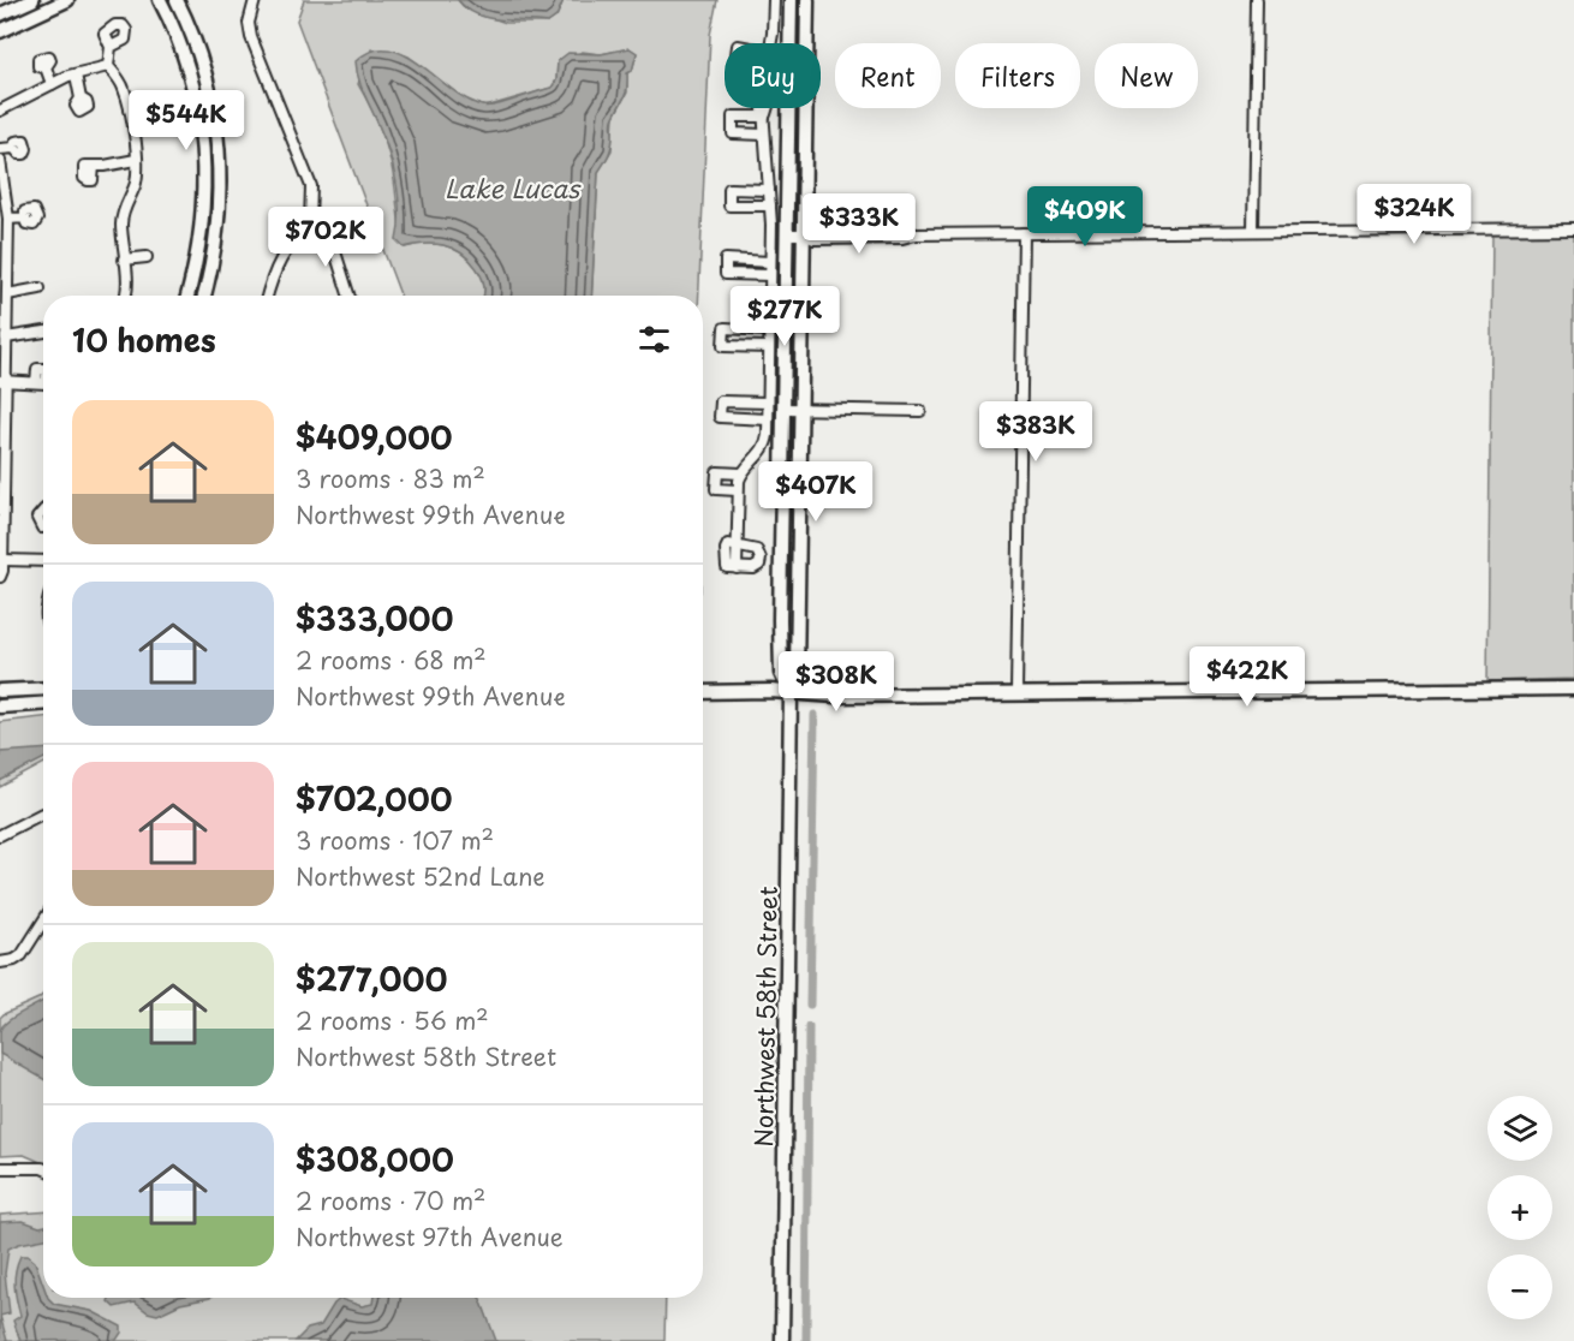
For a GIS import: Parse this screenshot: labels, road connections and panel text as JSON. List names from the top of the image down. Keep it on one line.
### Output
{"streets":{"street":["Northwest 58th Street"]},"water":["Lake Lucas"],"page":{"chip":["Buy","Rent","Filters","New"],"price":["$544K","$324K","$409K","$333K","$702K","$277K","$383K","$407K","$422K","$308K"],"heading":"10 homes","list":[{"name":"$409,000","note":"3 rooms · 83 m² · Northwest 99th Avenue"},{"name":"$333,000","note":"2 rooms · 68 m² · Northwest 99th Avenue"},{"name":"$702,000","note":"3 rooms · 107 m² · Northwest 52nd Lane"},{"name":"$277,000","note":"2 rooms · 56 m² · Northwest 58th Street"},{"name":"$308,000","note":"2 rooms · 70 m² · Northwest 97th Avenue"}],"map_buttons":["+","−"]}}
